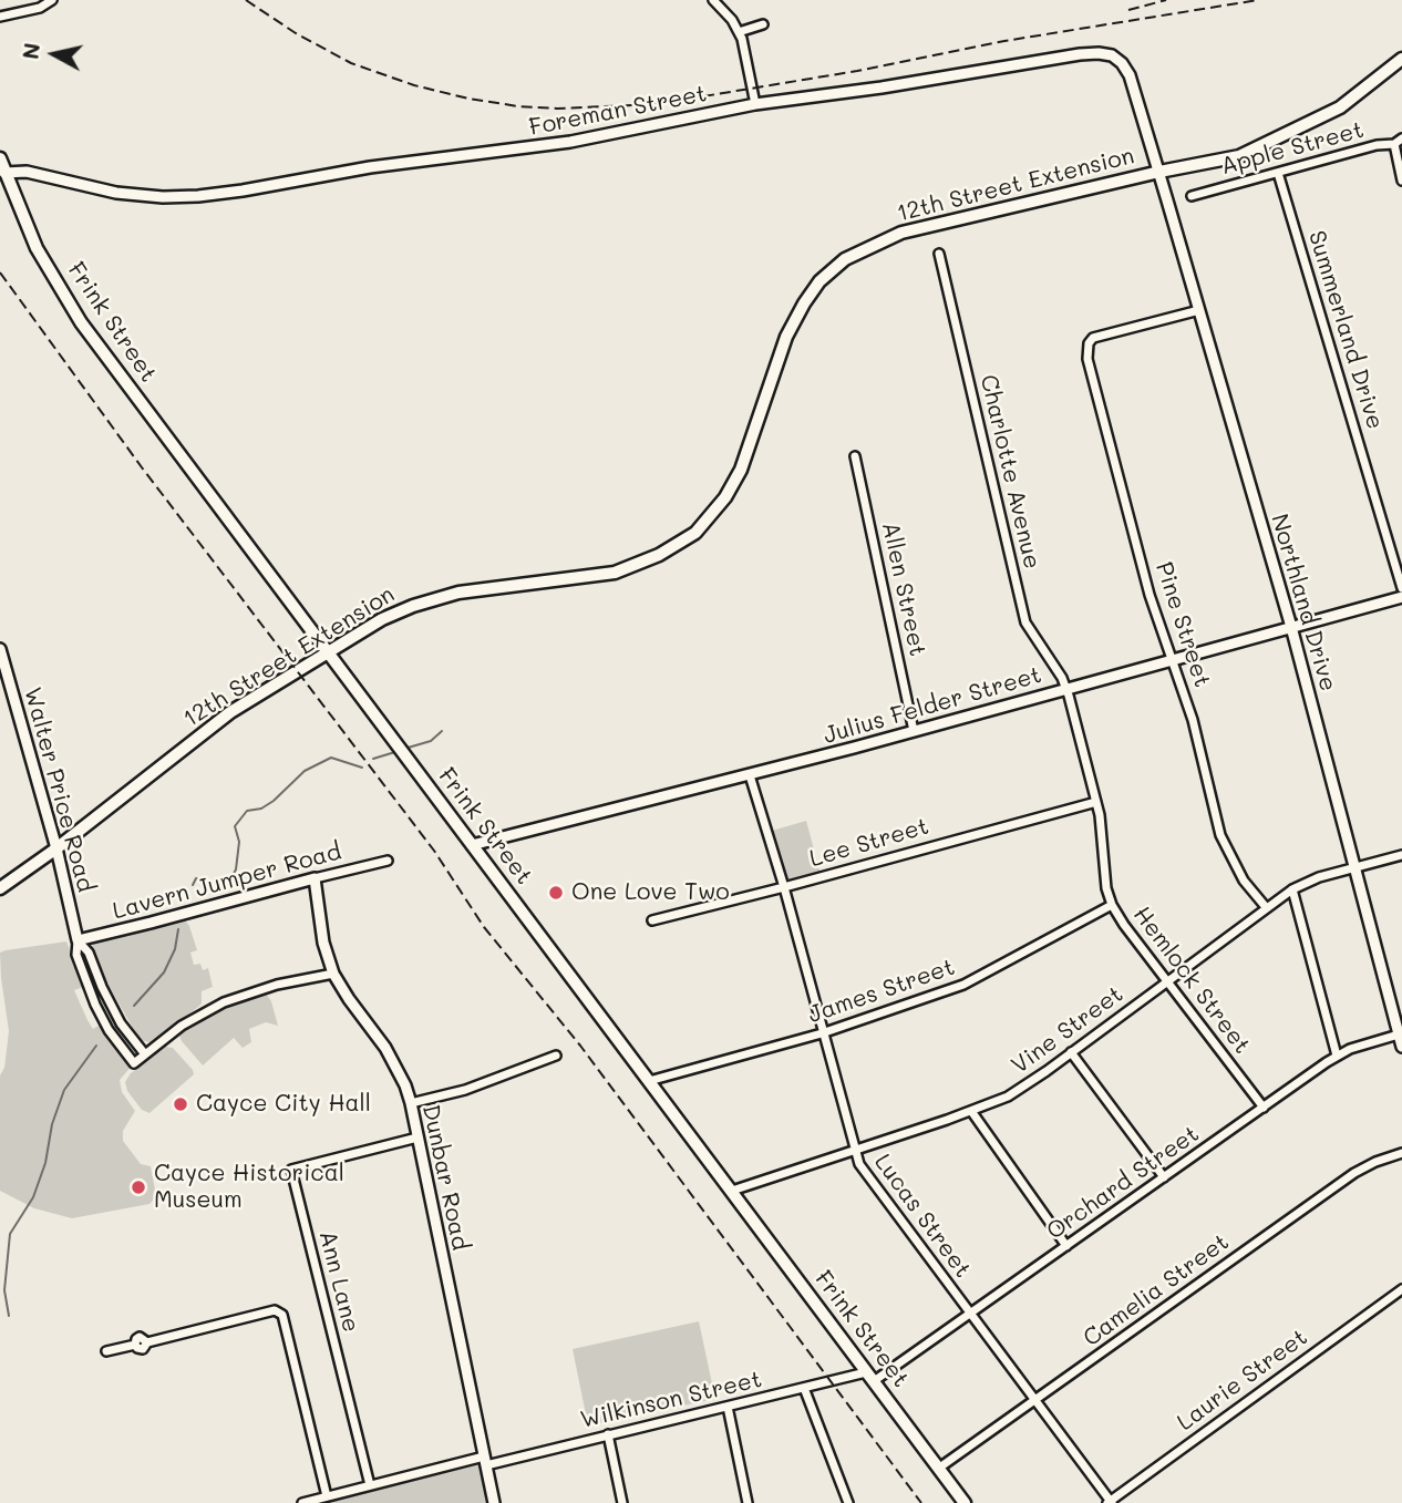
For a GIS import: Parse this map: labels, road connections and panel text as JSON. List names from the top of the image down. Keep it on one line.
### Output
{"streets":{"main road":["12th Street Extension","Frink Street"],"street":["Foreman Street","Apple Street","Summerland Drive","Charlotte Avenue","Allen Street","Northland Drive","Pine Street","Julius Felder Street","Walter Price Road","Lee Street","Lavern Jumper Road","Hemlock Street","James Street","Vine Street","Dunbar Road","Orchard Street","Lucas Street","Ann Lane","Camelia Street","Laurie Street","Wilkinson Street"]},"crossings":[["Foreman Street","12th Street Extension"],["Foreman Street","Frink Street"],["Foreman Street","Northland Drive"],["Apple Street","Summerland Drive"],["12th Street Extension","Frink Street"],["12th Street Extension","Northland Drive"],["12th Street Extension","Walter Price Road"],["Frink Street","Julius Felder Street"],["Frink Street","James Street"],["Frink Street","Vine Street"],["Frink Street","Orchard Street"],["Frink Street","Camelia Street"],["Frink Street","Wilkinson Street"],["Charlotte Avenue","Julius Felder Street"],["Charlotte Avenue","Hemlock Street"],["Allen Street","Julius Felder Street"],["Northland Drive","Pine Street"],["Northland Drive","Julius Felder Street"],["Northland Drive","Vine Street"],["Northland Drive","Orchard Street"],["Pine Street","Julius Felder Street"],["Pine Street","Vine Street"],["Julius Felder Street","Hemlock Street"],["Julius Felder Street","Lucas Street"],["Walter Price Road","Lavern Jumper Road"],["Lee Street","Hemlock Street"],["Lee Street","Lucas Street"],["Lavern Jumper Road","Dunbar Road"],["Hemlock Street","James Street"],["Hemlock Street","Vine Street"],["Hemlock Street","Orchard Street"],["James Street","Lucas Street"],["Vine Street","Lucas Street"],["Dunbar Road","Ann Lane"],["Dunbar Road","Wilkinson Street"],["Orchard Street","Lucas Street"],["Orchard Street","Wilkinson Street"],["Lucas Street","Camelia Street"],["Lucas Street","Laurie Street"],["Ann Lane","Wilkinson Street"]],"places":["One Love Two","Cayce City Hall","Cayce Historical Museum"],"north":"left"}
